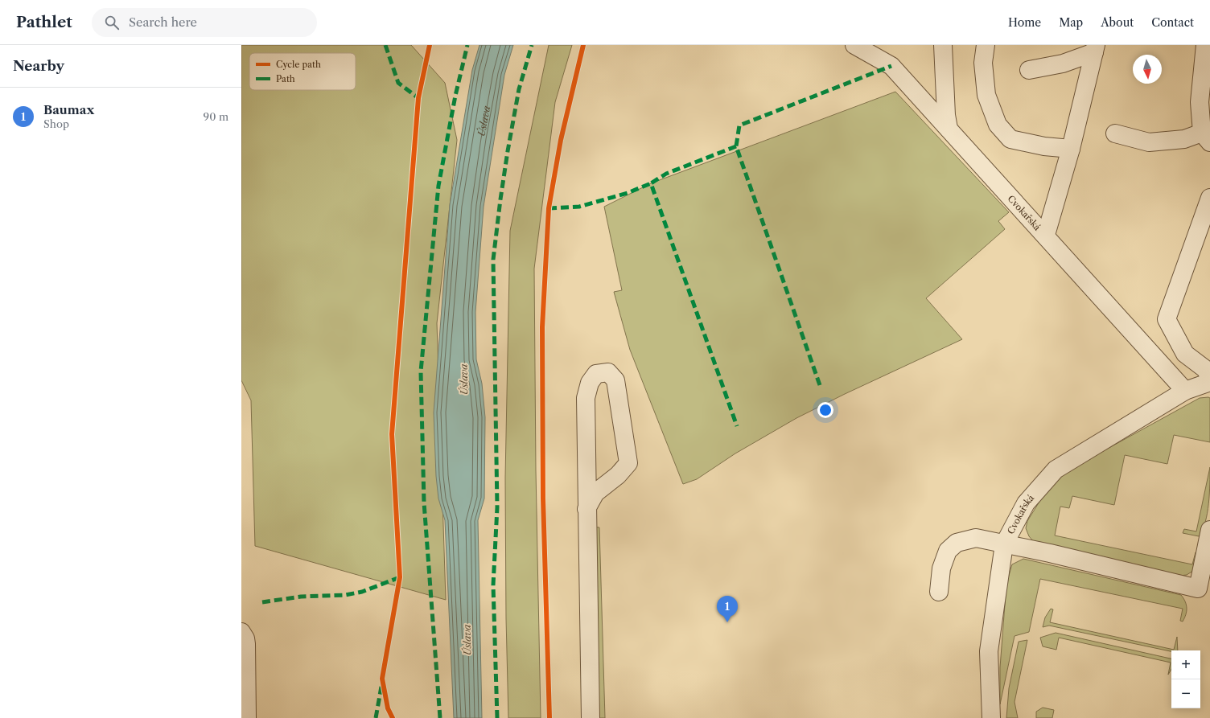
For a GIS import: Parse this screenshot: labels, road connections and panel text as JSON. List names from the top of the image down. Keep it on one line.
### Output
{"streets":{"street":["Cvokařská"]},"water":["Úslava"],"legend":["Cycle path","Path"],"north":"bottom","page":{"header":"Pathlet","search":"Search here","nav":["Home","Map","About","Contact"],"heading":"Nearby","list":[{"mark":"1","name":"Baumax","note":"Shop","value":"90 m"}],"pins":"1","map_buttons":["+","−"]}}
